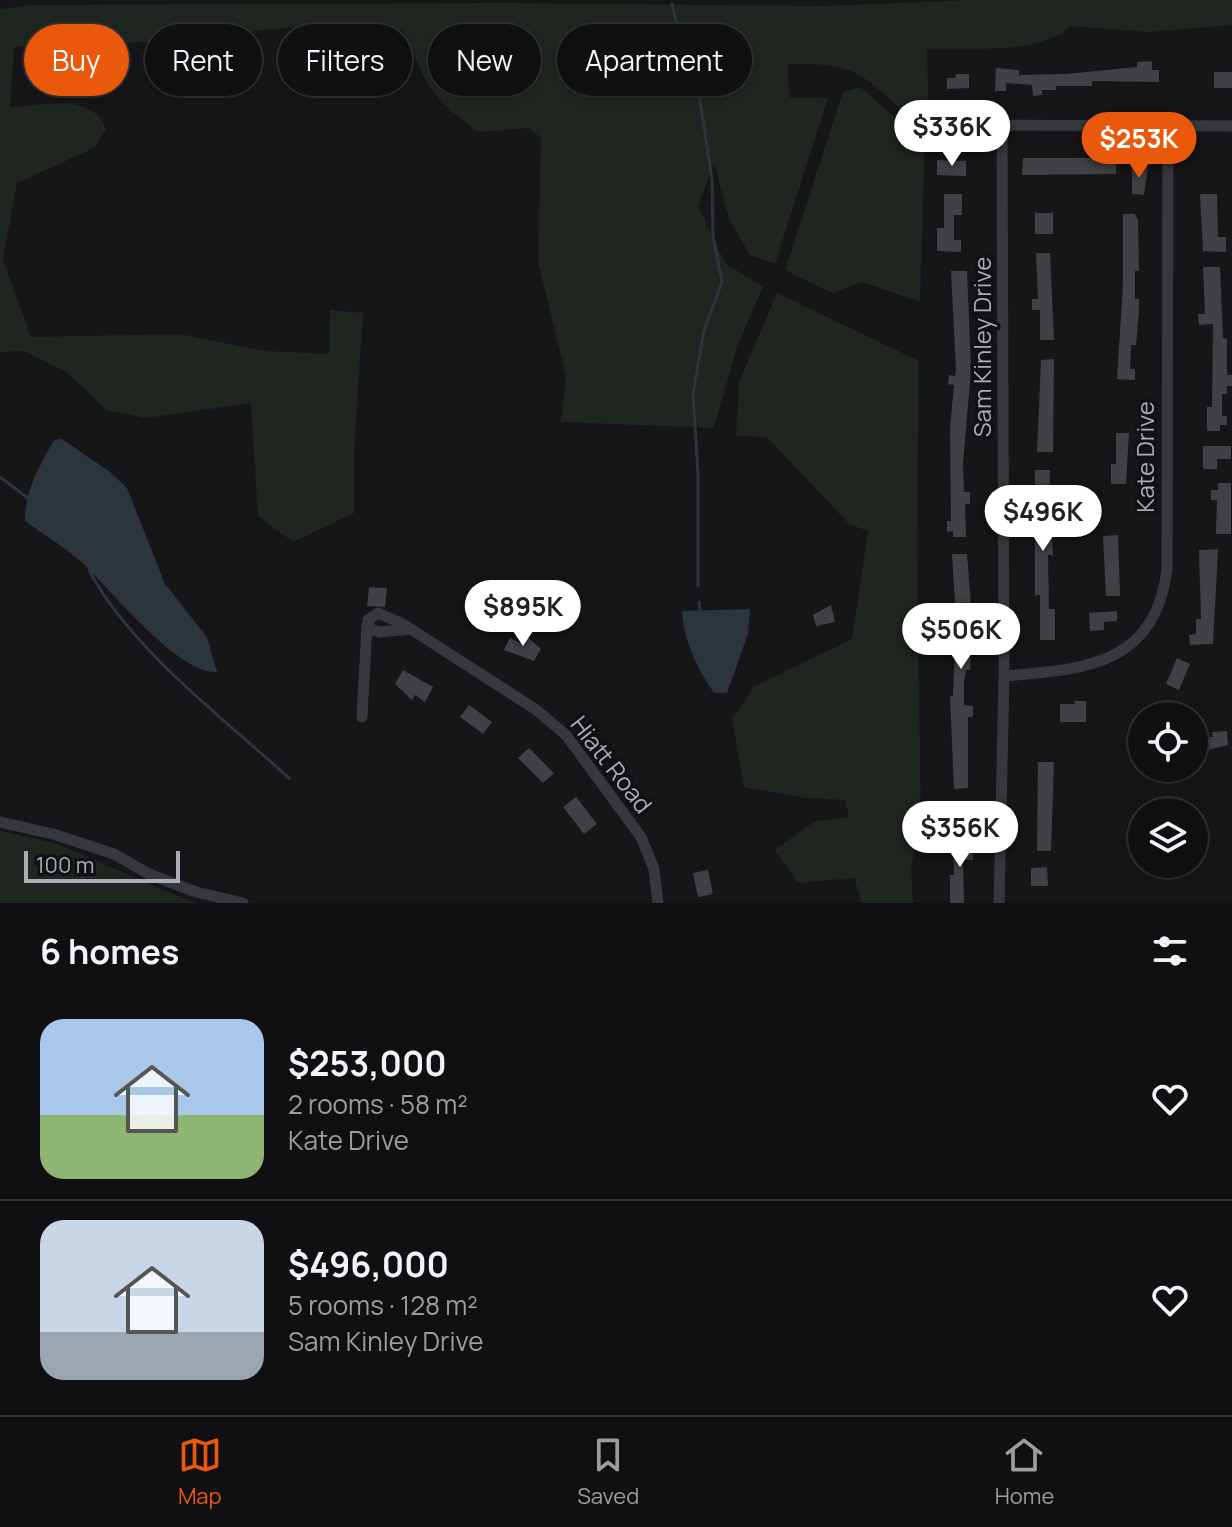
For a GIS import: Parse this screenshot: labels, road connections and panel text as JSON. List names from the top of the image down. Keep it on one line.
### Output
{"streets":{"street":["Sam Kinley Drive","Kate Drive","Hiatt Road"]},"crossings":[["Sam Kinley Drive","Kate Drive"]],"scale_bar":"100 m","page":{"chip":["Buy","Rent","Filters","New","Apartment"],"price":["$336K","$253K","$496K","$895K","$506K","$356K"],"scale":"100 m","heading":"6 homes","list":[{"name":"$253,000","note":"2 rooms · 58 m² · Kate Drive"},{"name":"$496,000","note":"5 rooms · 128 m² · Sam Kinley Drive"}],"tabs":["Map","Saved","Home"]}}
